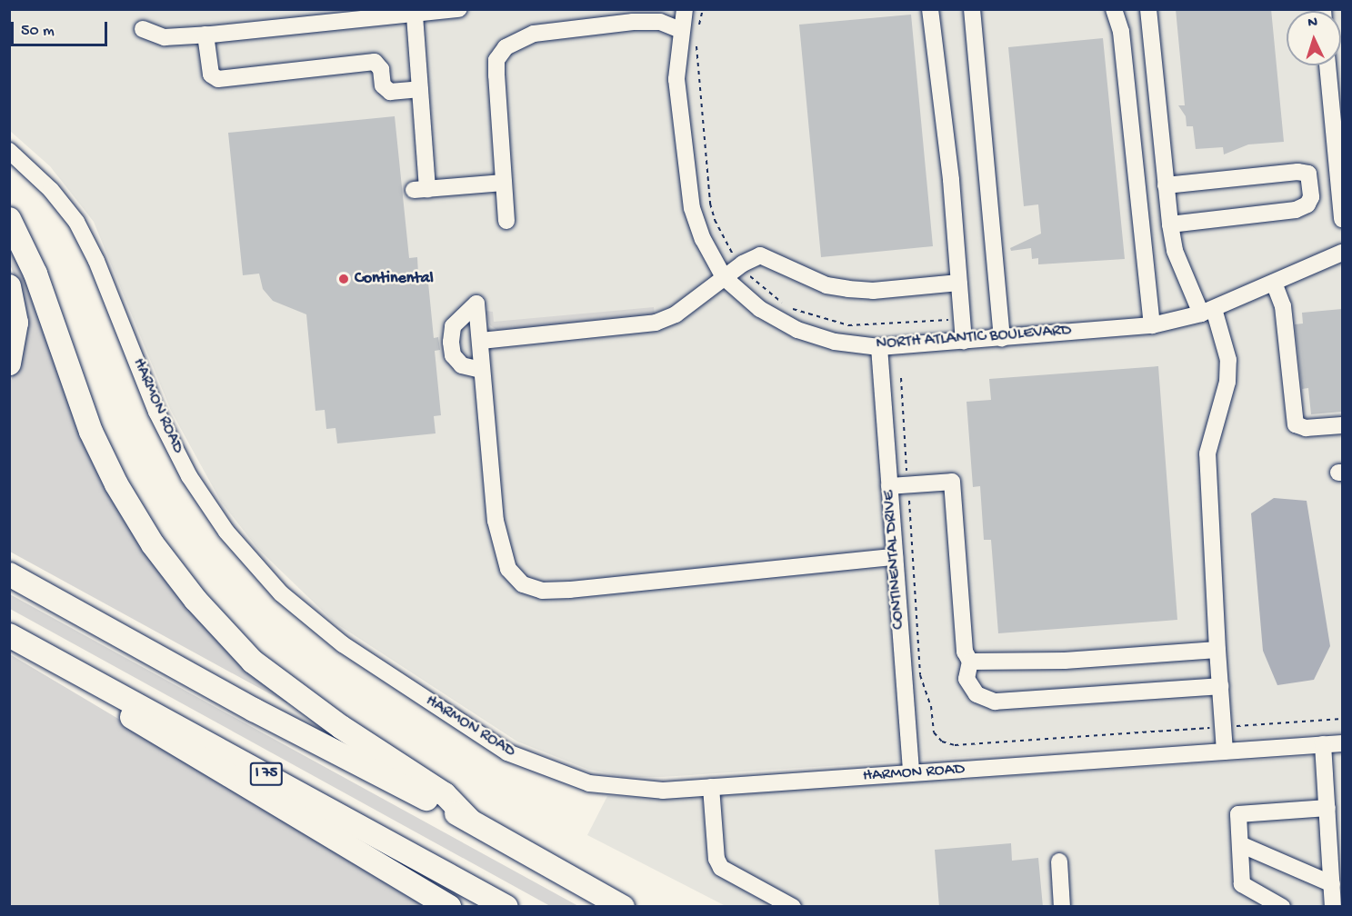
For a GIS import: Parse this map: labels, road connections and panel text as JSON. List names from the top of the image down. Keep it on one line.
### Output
{"streets":{"highway":["I 75"],"street":["NORTH ATLANTIC BOULEVARD","HARMON ROAD","CONTINENTAL DRIVE"]},"crossings":[["NORTH ATLANTIC BOULEVARD","CONTINENTAL DRIVE"],["HARMON ROAD","CONTINENTAL DRIVE"]],"places":["Continental"],"scale_bar":"50 m","north":"top"}
